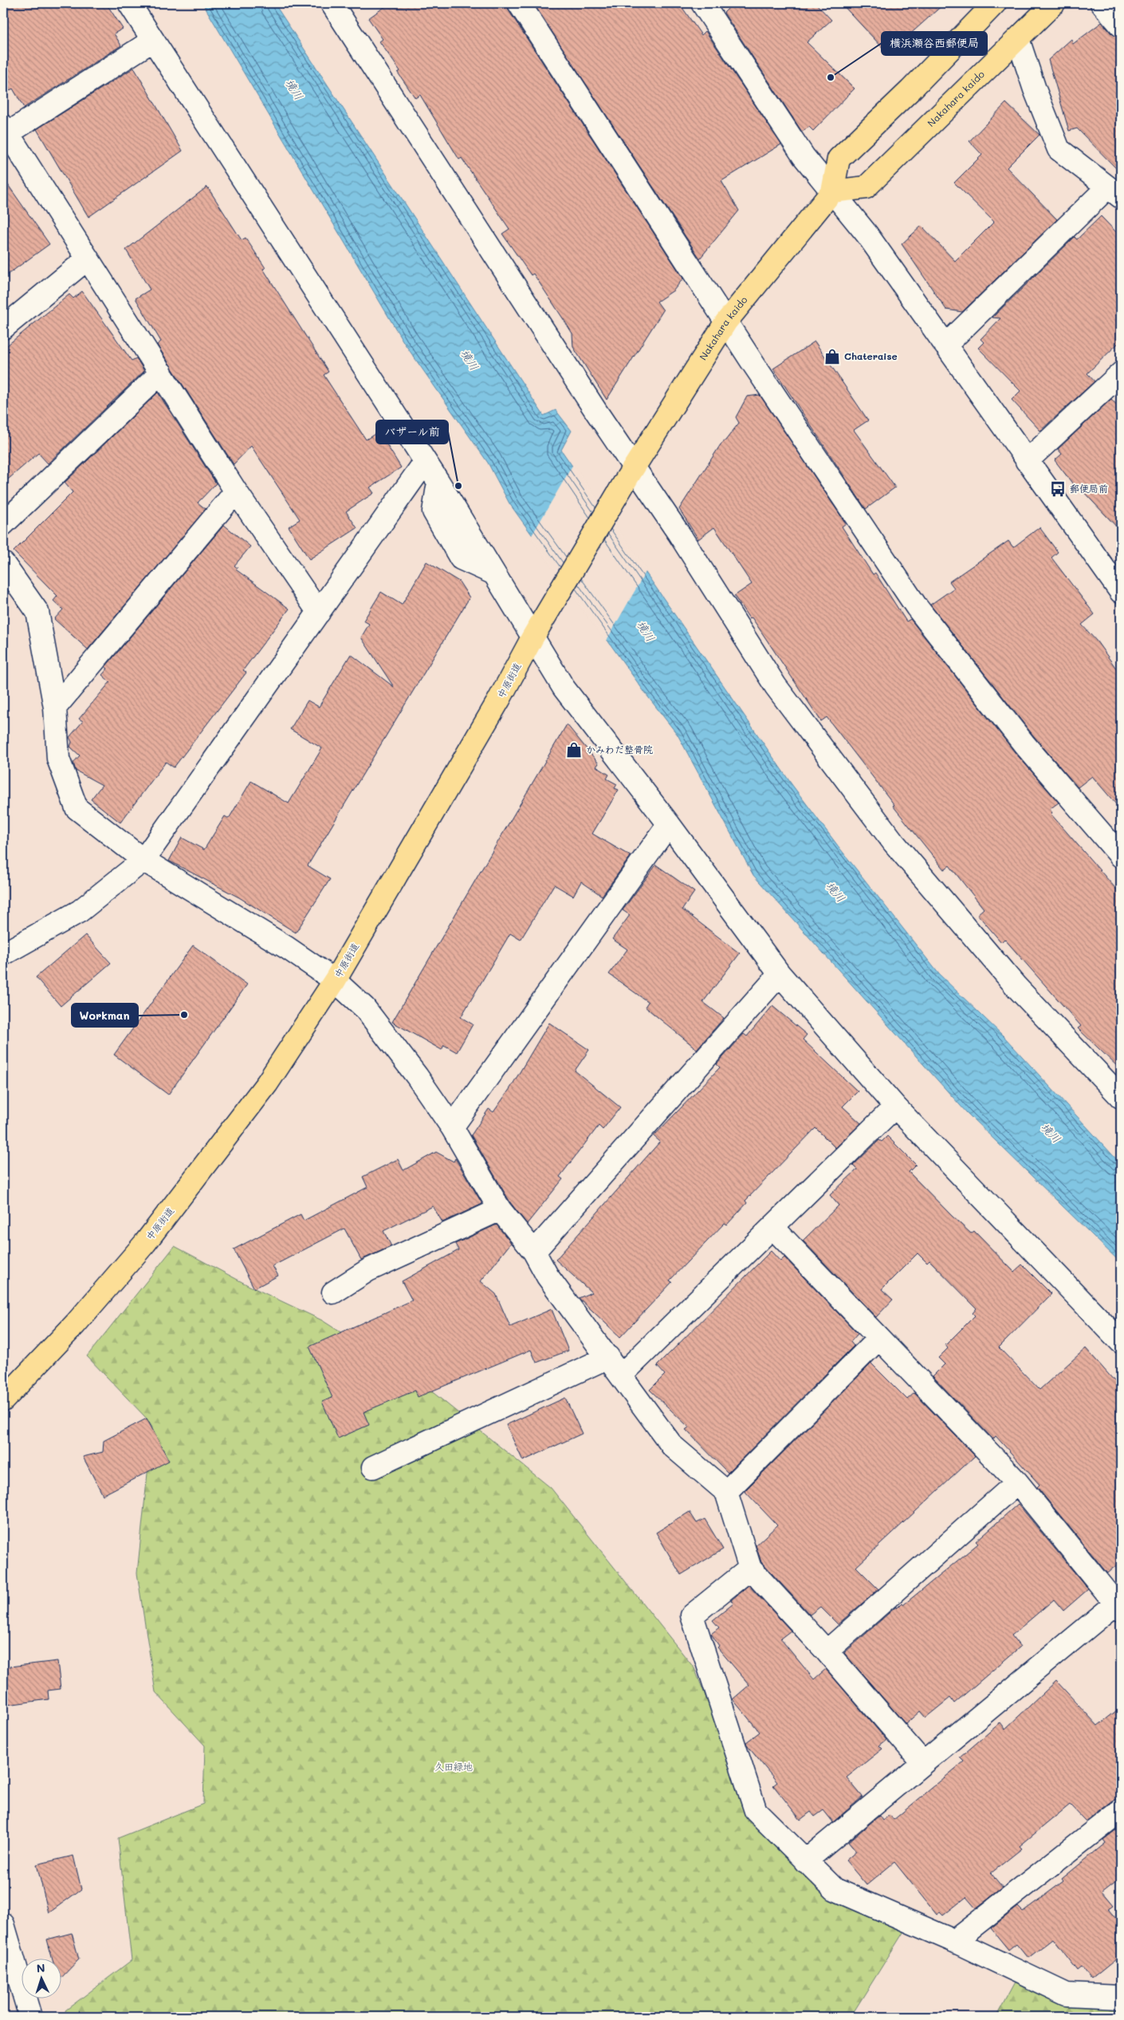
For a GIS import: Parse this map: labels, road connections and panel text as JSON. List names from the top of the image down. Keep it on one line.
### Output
{"streets":{"main road":["Nakahara kaido","中原街道"]},"crossings":[["Nakahara kaido","中原街道"]],"water":["境川"],"parks":["久田緑地"],"places":{"other":["横浜瀬谷西郵便局","バザール前","Workman"],"shop":["Chateraise","かみわだ整骨院"],"bus stop":["郵便局前"]},"north":"top"}
